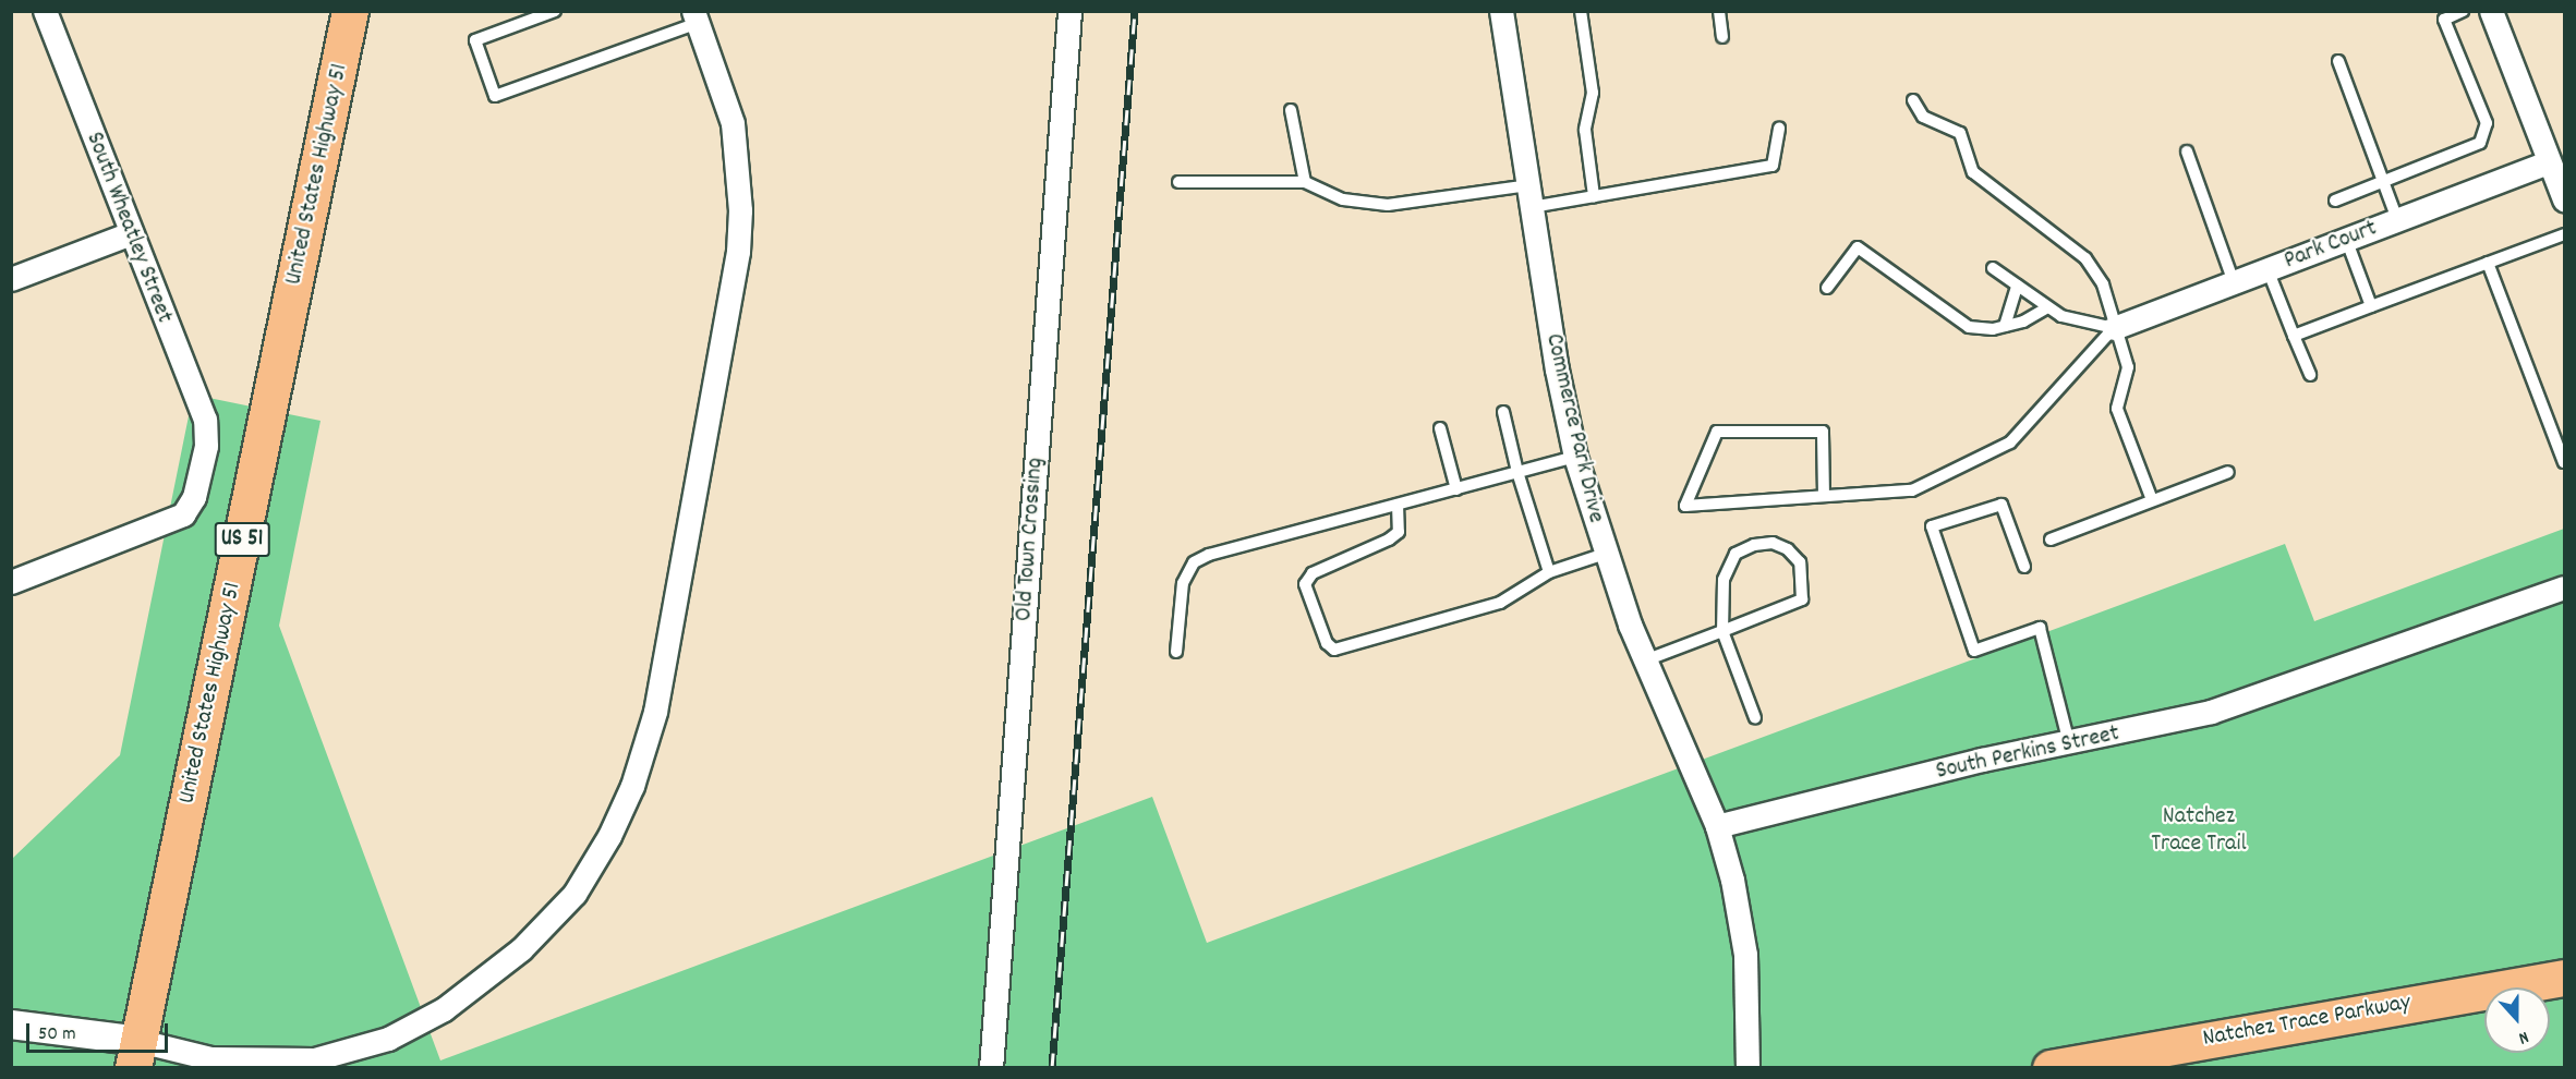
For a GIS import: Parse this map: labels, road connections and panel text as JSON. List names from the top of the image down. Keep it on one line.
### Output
{"streets":{"main road":["United States Highway 51","US 51","Natchez Trace Parkway"],"street":["South Wheatley Street","Park Court","Commerce Park Drive","Old Town Crossing","South Perkins Street"]},"crossings":[["Commerce Park Drive","South Perkins Street"]],"parks":["Natchez Trace Trail"],"scale_bar":"50 m","north":"bottom"}
